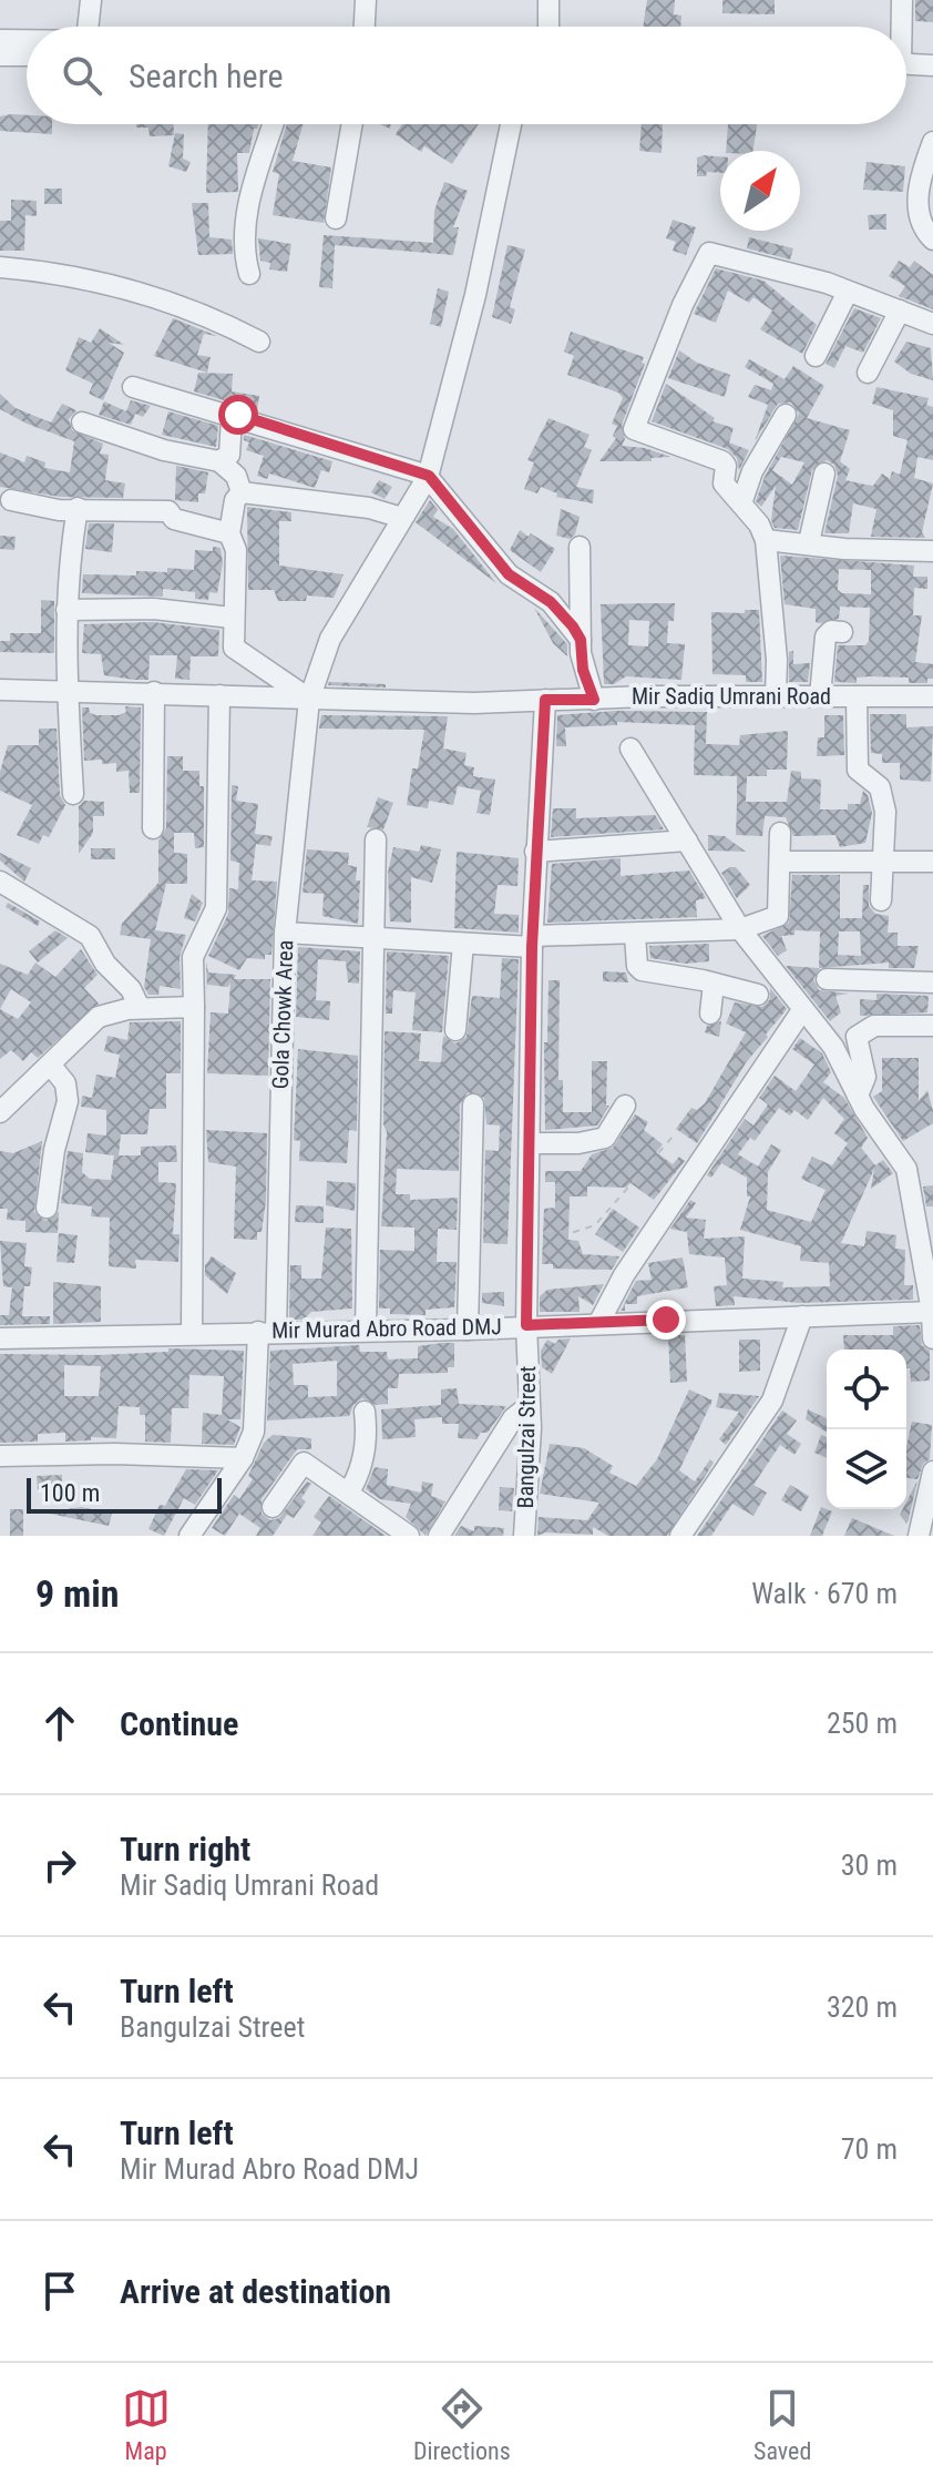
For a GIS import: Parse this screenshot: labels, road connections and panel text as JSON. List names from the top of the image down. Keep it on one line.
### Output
{"streets":{"street":["Mir Sadiq Umrani Road","Gola Chowk Area","Mir Murad Abro Road DMJ","Bangulzai Street"]},"crossings":[["Mir Sadiq Umrani Road","Gola Chowk Area"],["Mir Sadiq Umrani Road","Bangulzai Street"],["Gola Chowk Area","Mir Murad Abro Road DMJ"],["Mir Murad Abro Road DMJ","Bangulzai Street"]],"scale_bar":"100 m","north":"top right","page":{"search":"Search here","scale":"100 m","heading":["9 min","Walk · 670 m"],"list":[["Continue","250 m"],["Turn right","Mir Sadiq Umrani Road","30 m"],["Turn left","Bangulzai Street","320 m"],["Turn left","Mir Murad Abro Road DMJ","70 m"],"Arrive at destination"],"nav":["Map","Directions","Saved"]}}
